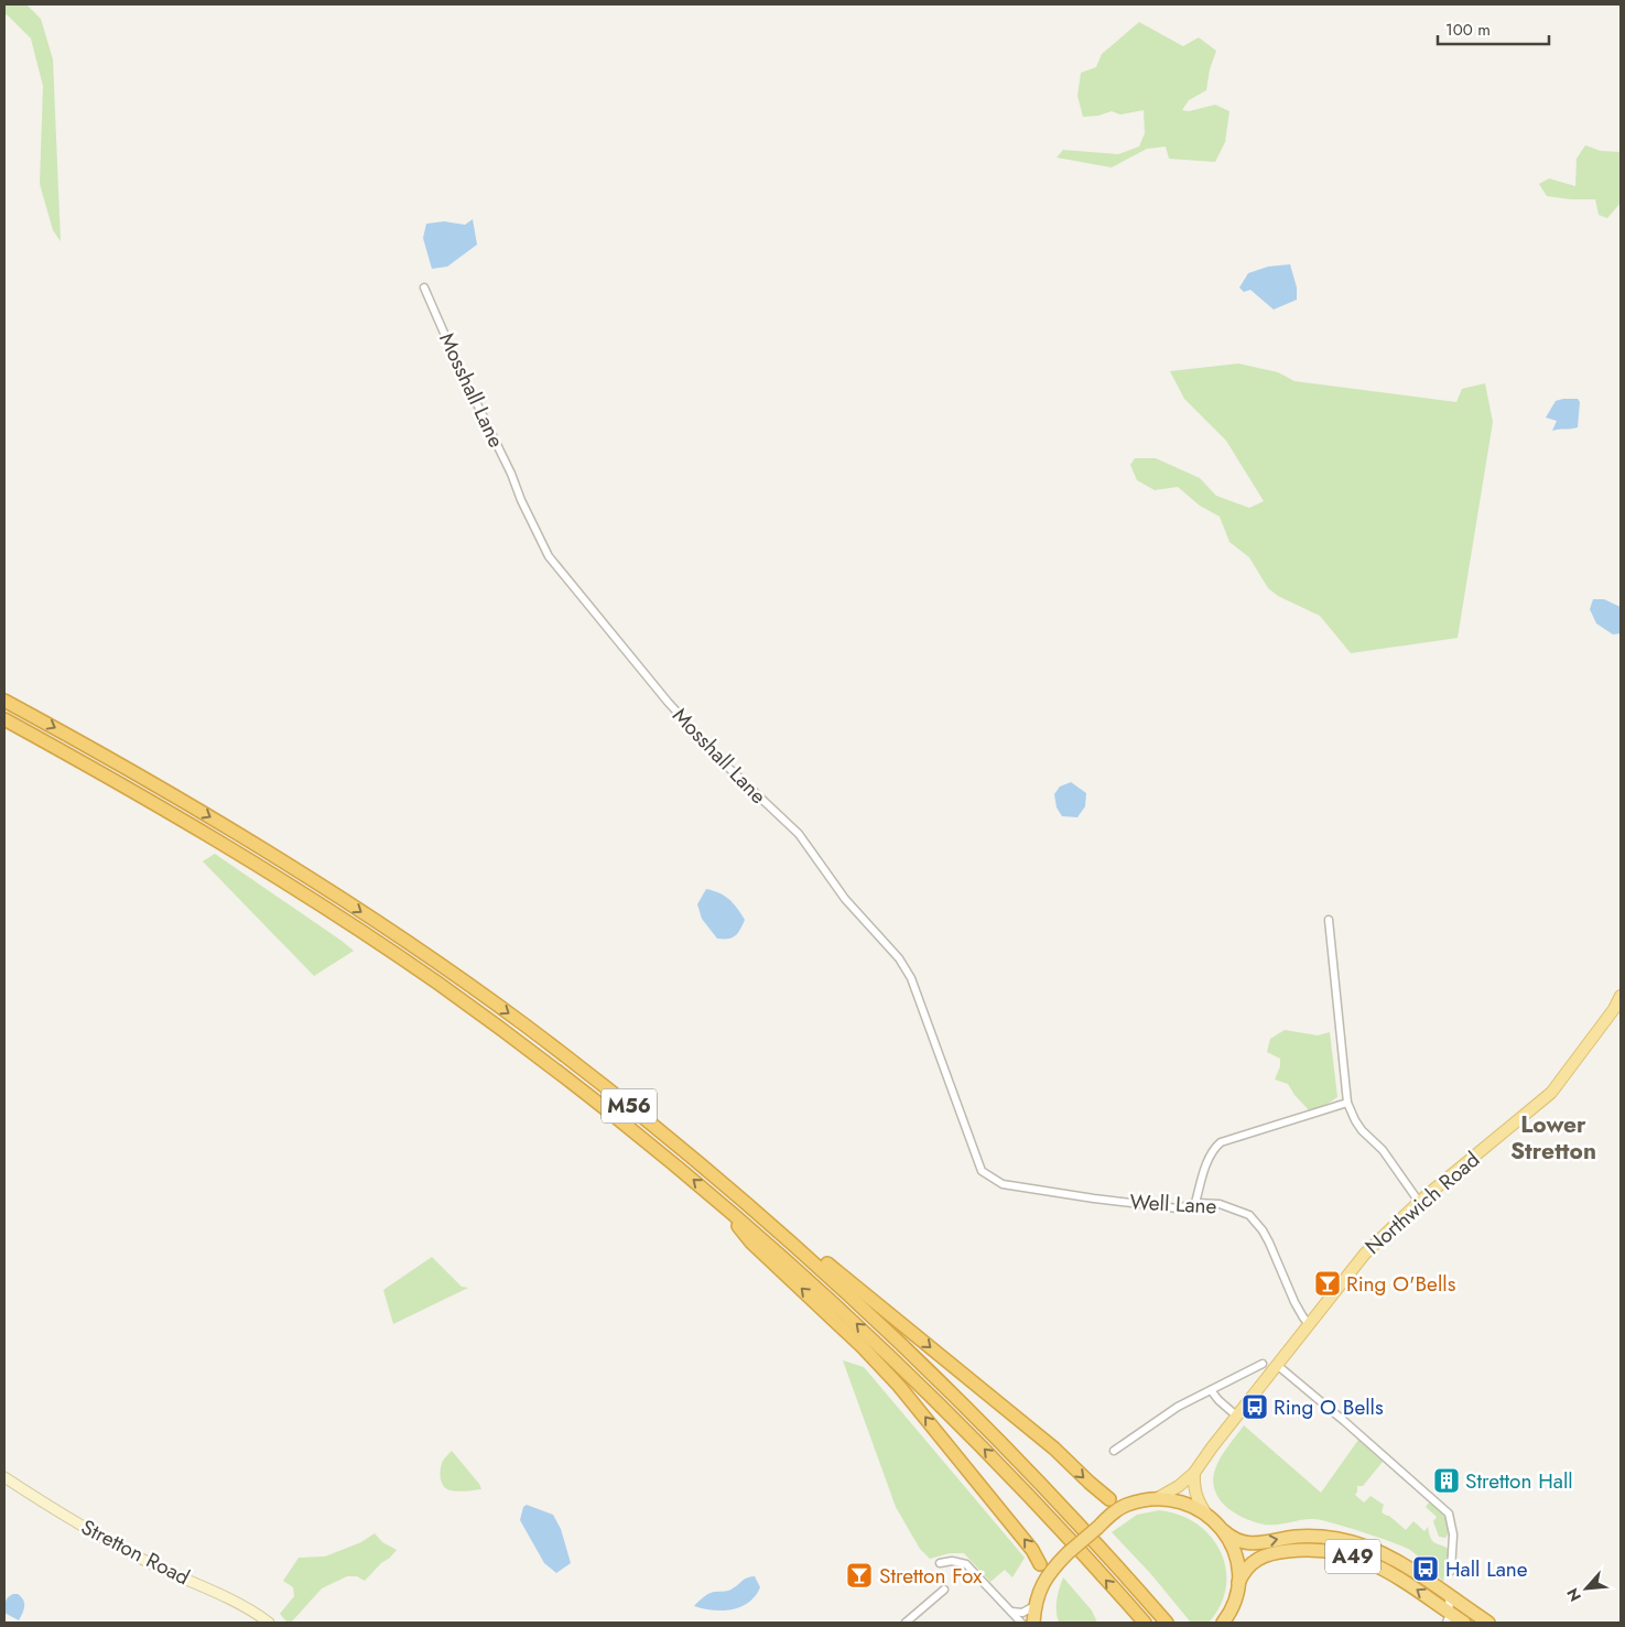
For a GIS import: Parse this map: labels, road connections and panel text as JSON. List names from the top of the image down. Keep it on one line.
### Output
{"streets":{"highway":["M56","A49"],"main road":["Northwich Road","Stretton Road"],"street":["Mosshall Lane","Well Lane"]},"crossings":[["Mosshall Lane","Well Lane"],["Northwich Road","Well Lane"]],"districts":["Lower Stretton"],"places":{"bar":["Ring O'Bells","Stretton Fox"],"bus stop":["Ring O Bells","Hall Lane"],"building":["Stretton Hall"]},"scale_bar":"100 m","north":"bottom left"}
